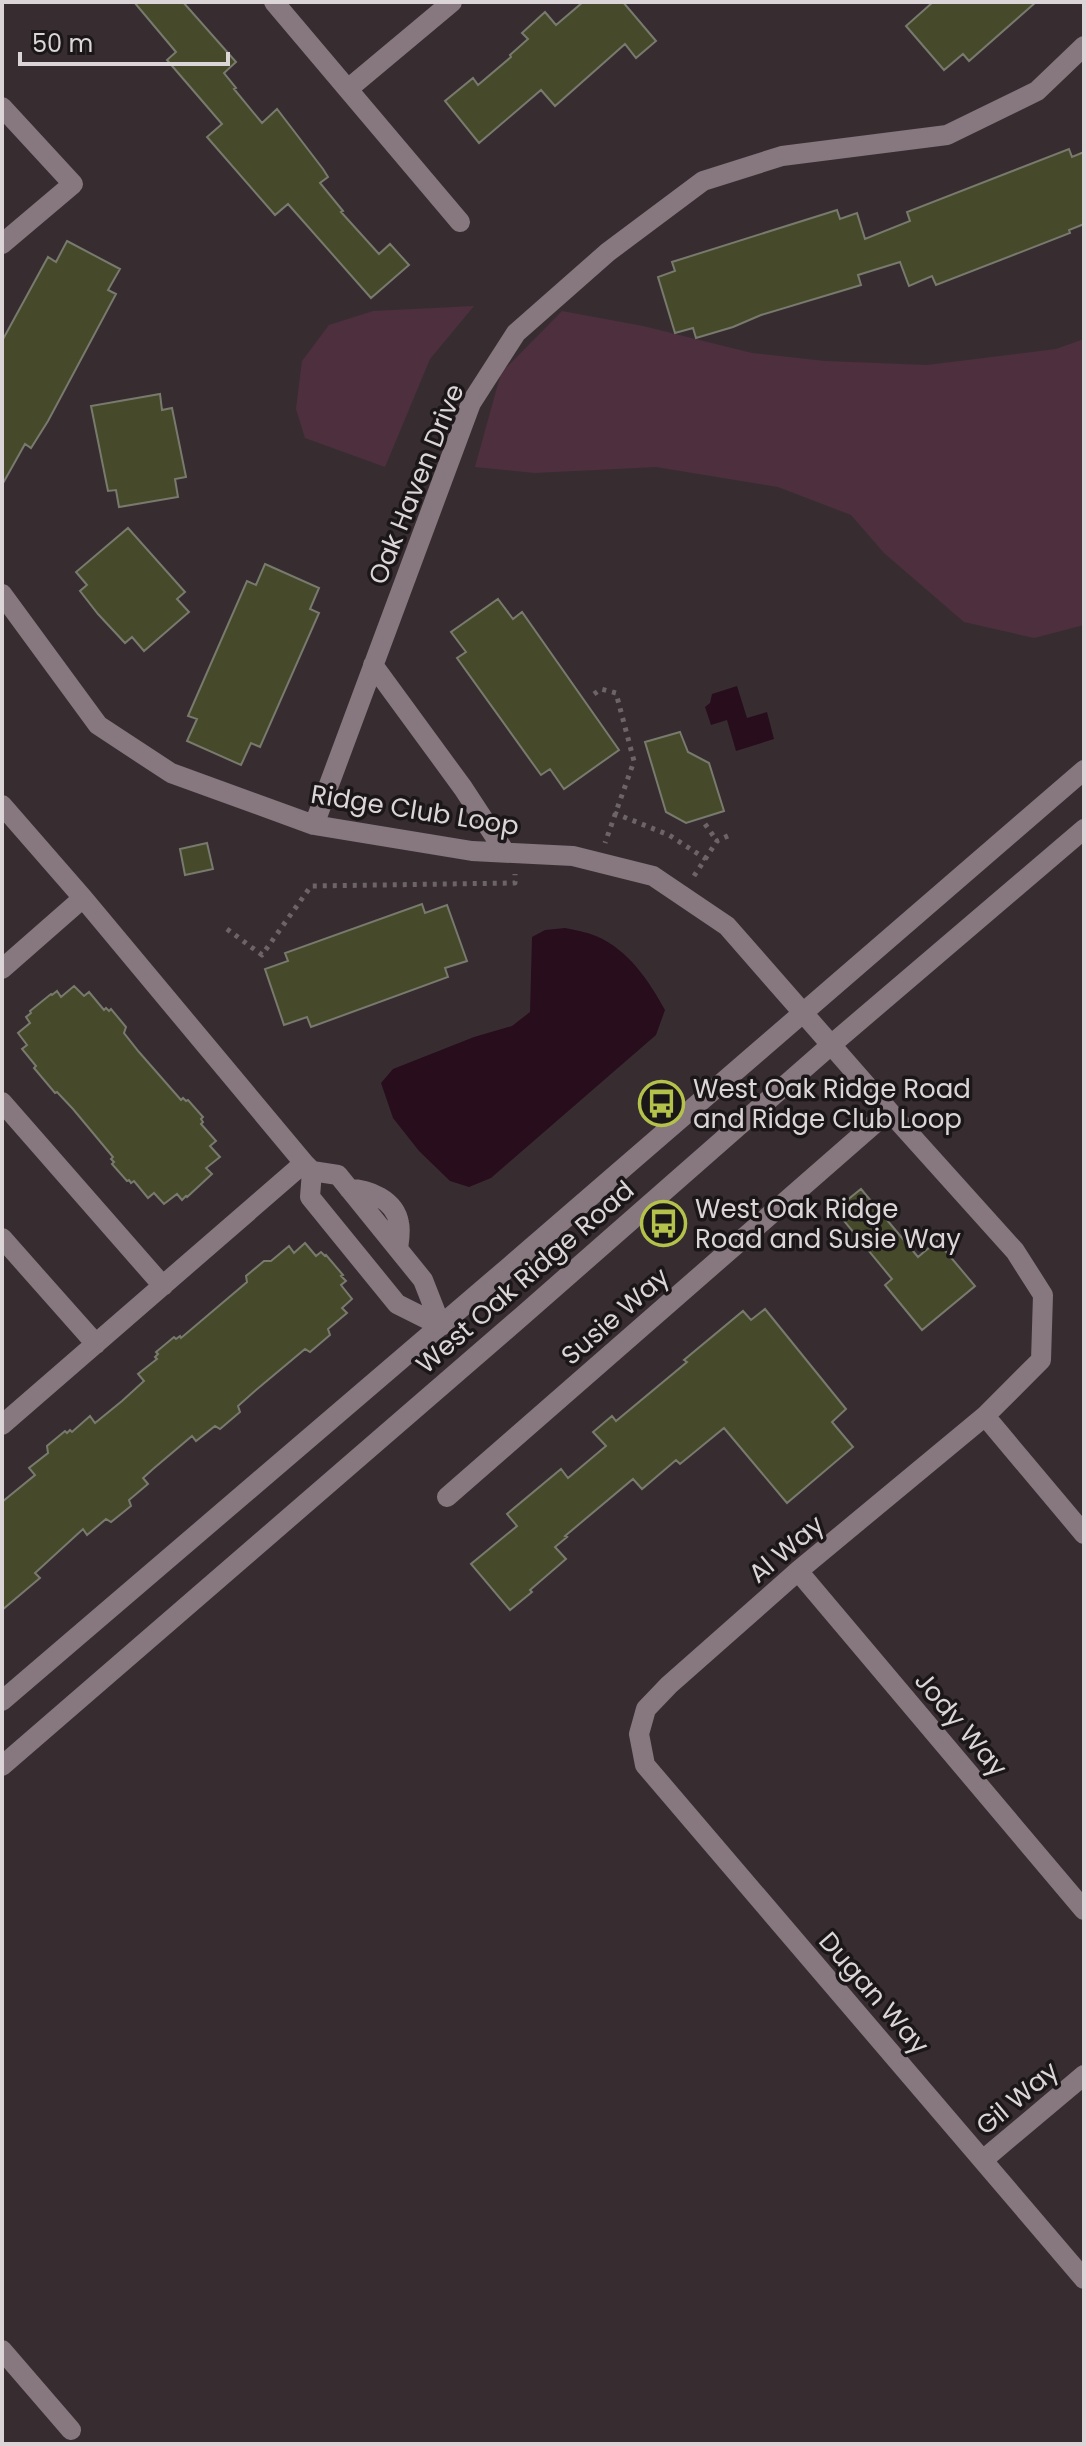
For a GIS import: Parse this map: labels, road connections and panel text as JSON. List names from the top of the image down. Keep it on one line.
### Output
{"streets":{"street":["Oak Haven Drive","Ridge Club Loop","West Oak Ridge Road","Susie Way","Al Way","Jody Way","Dugan Way","Gil Way"]},"crossings":[["Oak Haven Drive","Ridge Club Loop"],["Ridge Club Loop","West Oak Ridge Road"],["Ridge Club Loop","Susie Way"],["Ridge Club Loop","Al Way"],["Susie Way","Al Way"],["Al Way","Jody Way"],["Al Way","Dugan Way"],["Dugan Way","Gil Way"]],"places":{"bus stop":["West Oak Ridge Road and Ridge Club Loop","West Oak Ridge Road and Susie Way"]},"scale_bar":"50 m"}
